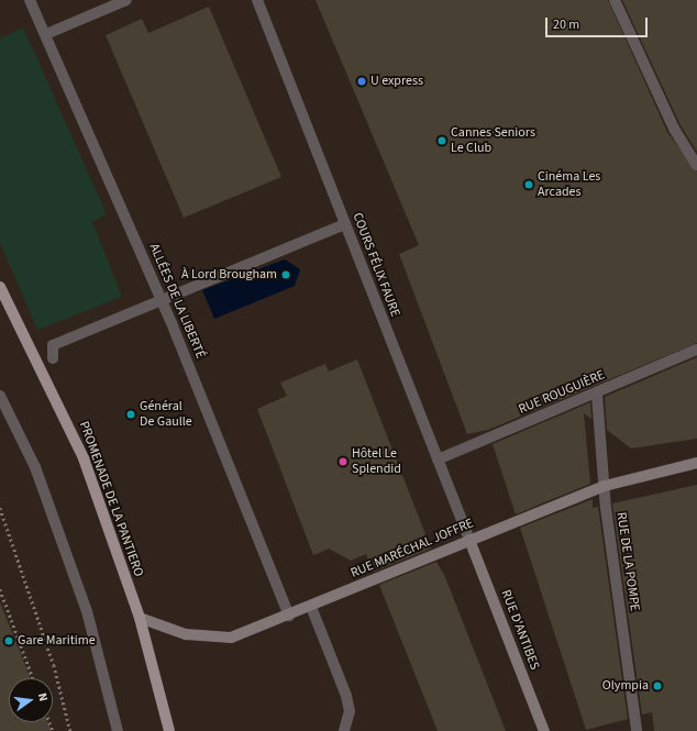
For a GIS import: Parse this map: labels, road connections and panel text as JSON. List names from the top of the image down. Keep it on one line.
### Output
{"streets":{"main road":["PROMENADE DE LA PANTIERO"],"street":["COURS FÉLIX FAURE","ALLÉES DE LA LIBERTÉ","RUE ROUGUIÈRE","RUE MARÉCHAL JOFFRE","RUE DE LA POMPE","RUE D'ANTIBES"]},"crossings":[["COURS FÉLIX FAURE","RUE ROUGUIÈRE"],["COURS FÉLIX FAURE","RUE MARÉCHAL JOFFRE"],["COURS FÉLIX FAURE","RUE D'ANTIBES"],["ALLÉES DE LA LIBERTÉ","RUE MARÉCHAL JOFFRE"],["RUE ROUGUIÈRE","RUE DE LA POMPE"],["PROMENADE DE LA PANTIERO","RUE MARÉCHAL JOFFRE"],["RUE MARÉCHAL JOFFRE","RUE DE LA POMPE"],["RUE MARÉCHAL JOFFRE","RUE D'ANTIBES"]],"places":["U express","Cannes Seniors Le Club","Cinéma Les Arcades","À Lord Brougham","Général De Gaulle","Hôtel Le Splendid","Gare Maritime","Olympia"],"scale_bar":"20 m","north":"right"}
